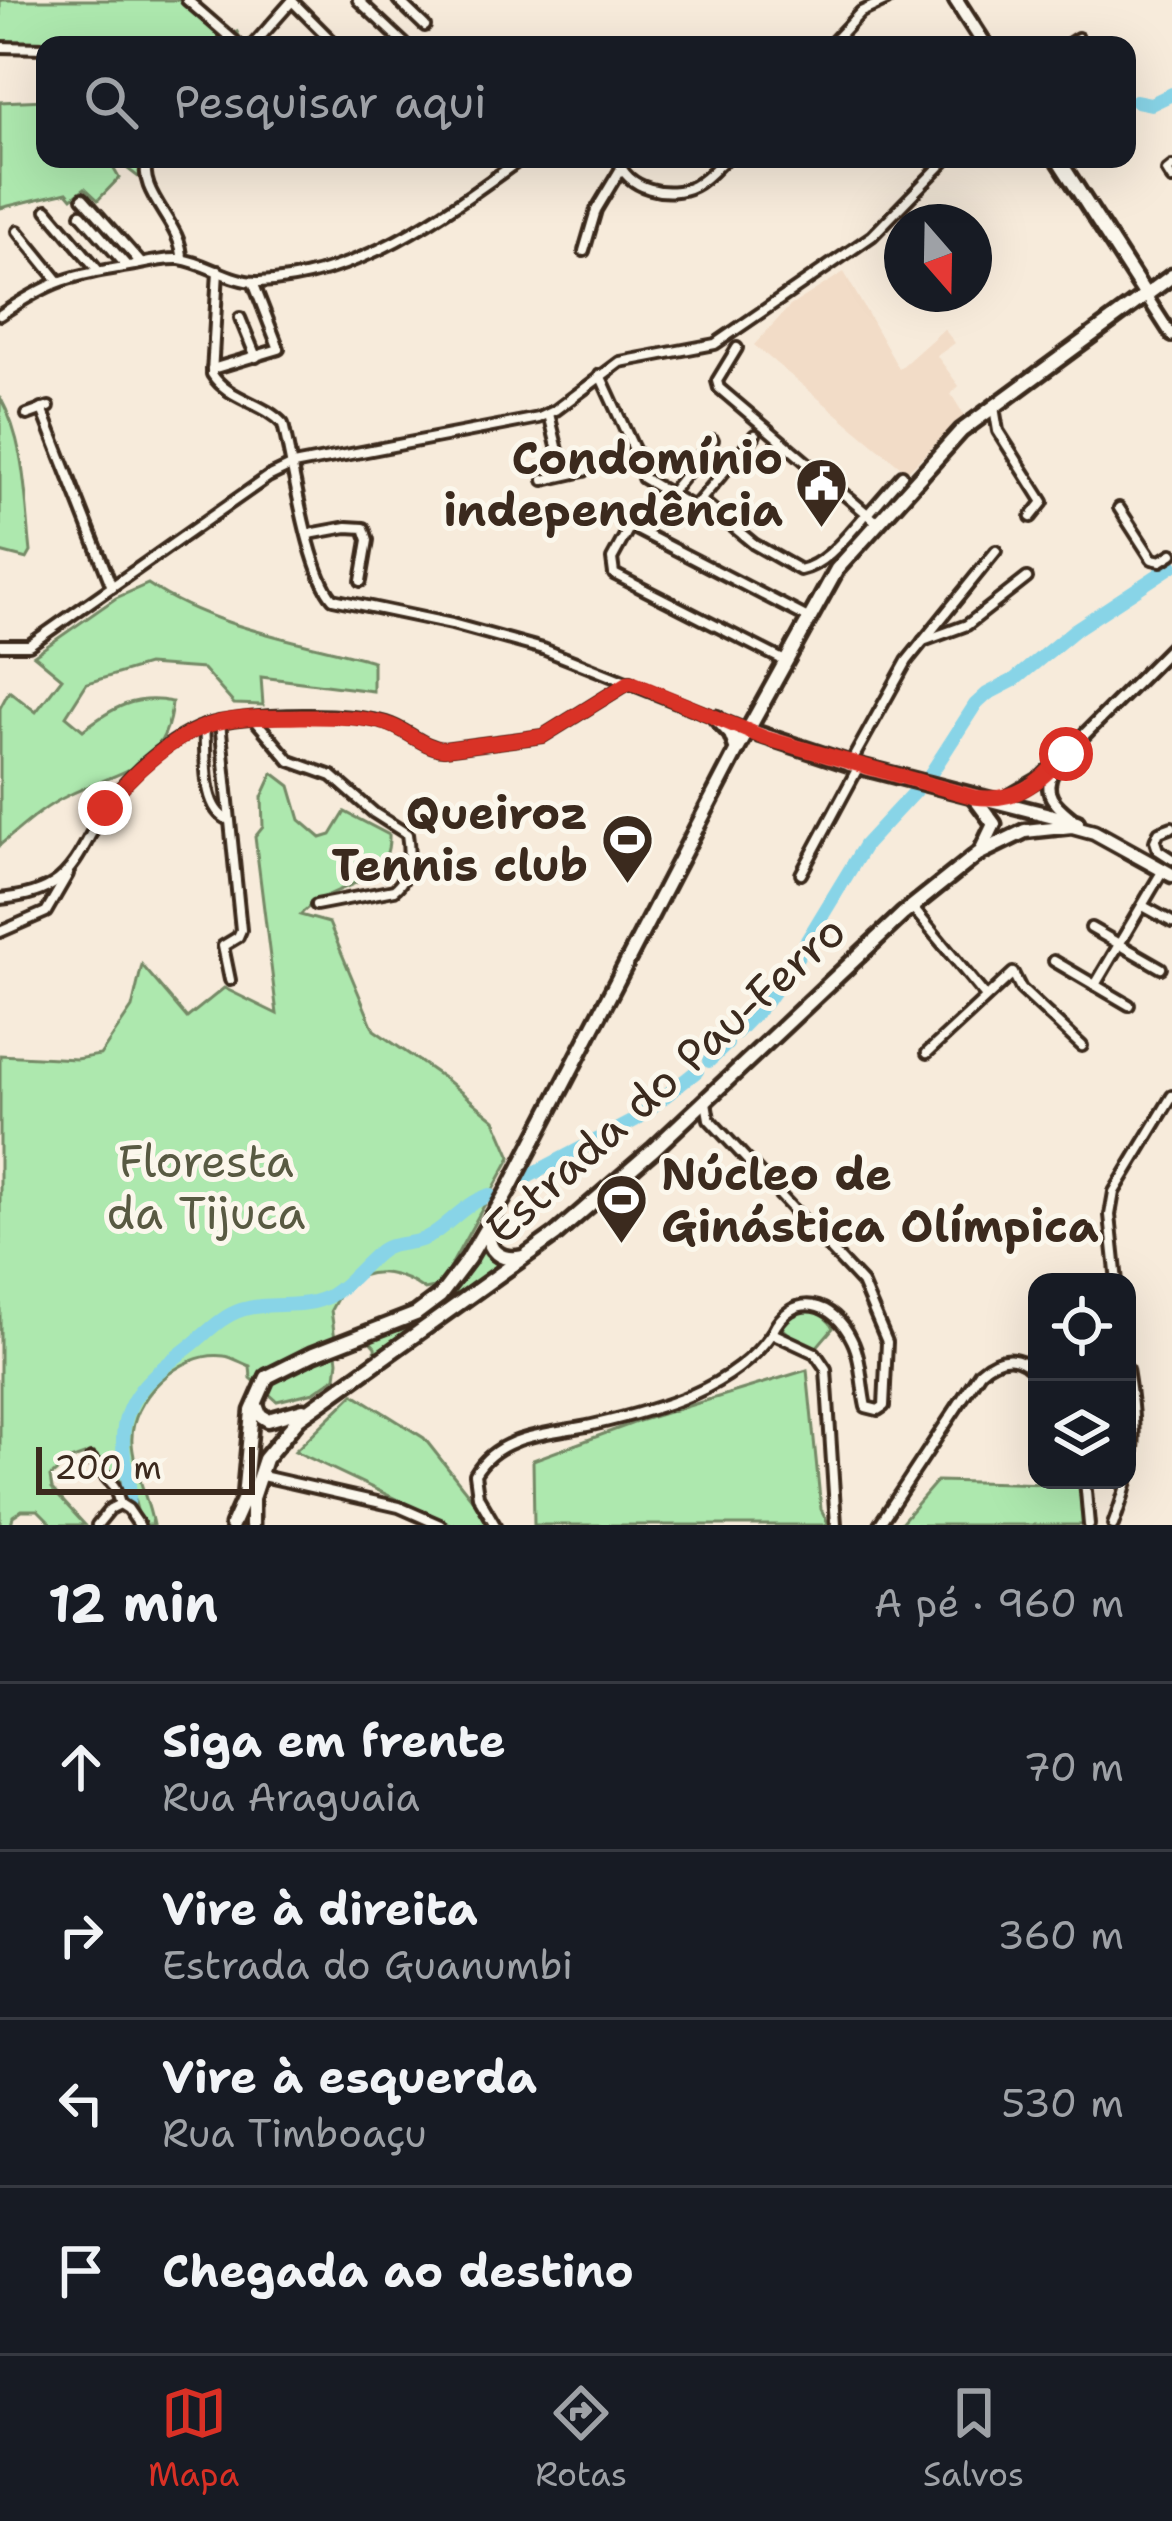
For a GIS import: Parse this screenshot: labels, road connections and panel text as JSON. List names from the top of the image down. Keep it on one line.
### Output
{"streets":{"main road":["Estrada do Pau-Ferro"]},"parks":["Floresta da Tijuca"],"places":{"public building":["Condomínio independência"],"sports":["Queiroz Tennis club","Núcleo de Ginástica Olímpica"]},"scale_bar":"200 m","north":"bottom","page":{"search":"Pesquisar aqui","scale":"200 m","heading":["12 min","A pé · 960 m"],"list":[["Siga em frente","Rua Araguaia","70 m"],["Vire à direita","Estrada do Guanumbi","360 m"],["Vire à esquerda","Rua Timboaçu","530 m"],"Chegada ao destino"],"nav":["Mapa","Rotas","Salvos"]}}
